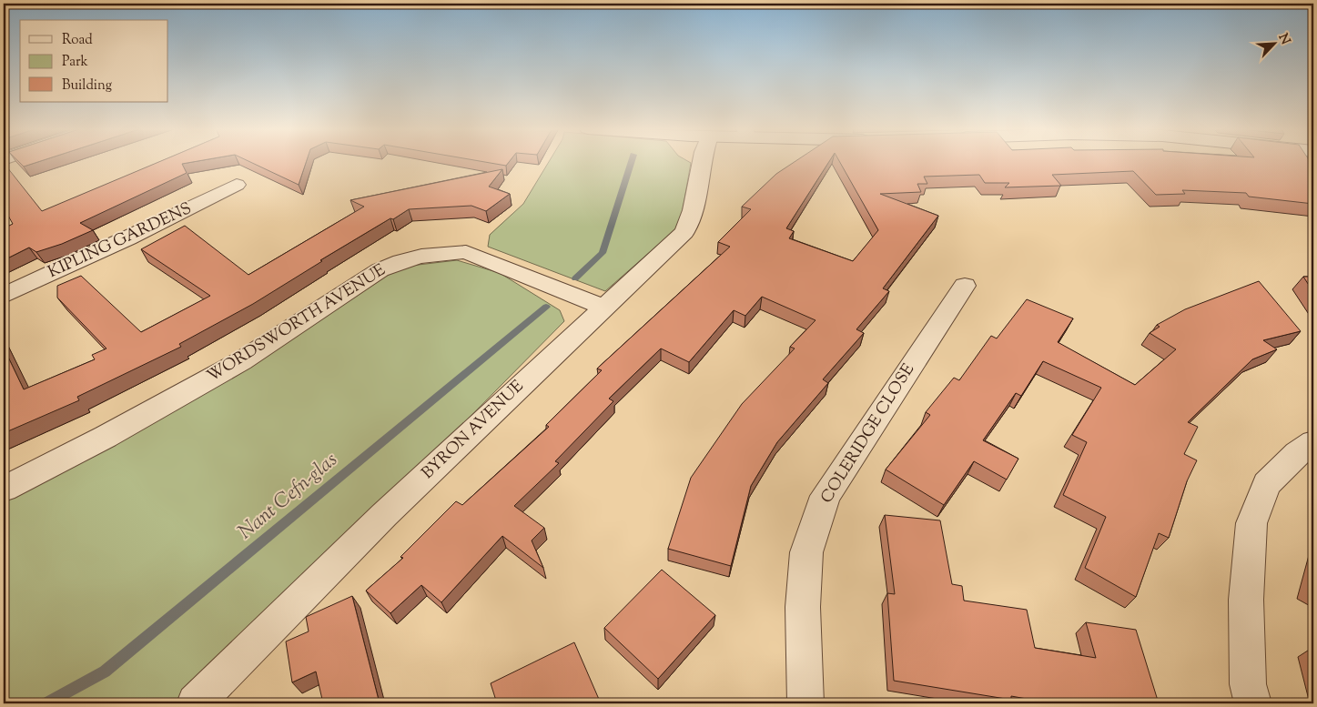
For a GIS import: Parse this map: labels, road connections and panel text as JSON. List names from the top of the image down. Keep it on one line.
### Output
{"streets":{"street":["KIPLING GARDENS","WORDSWORTH AVENUE","BYRON AVENUE","COLERIDGE CLOSE"]},"crossings":[["WORDSWORTH AVENUE","BYRON AVENUE"]],"water":["Nant Cefn-glas"],"legend":["Road","Park","Building"],"north":"top right"}
